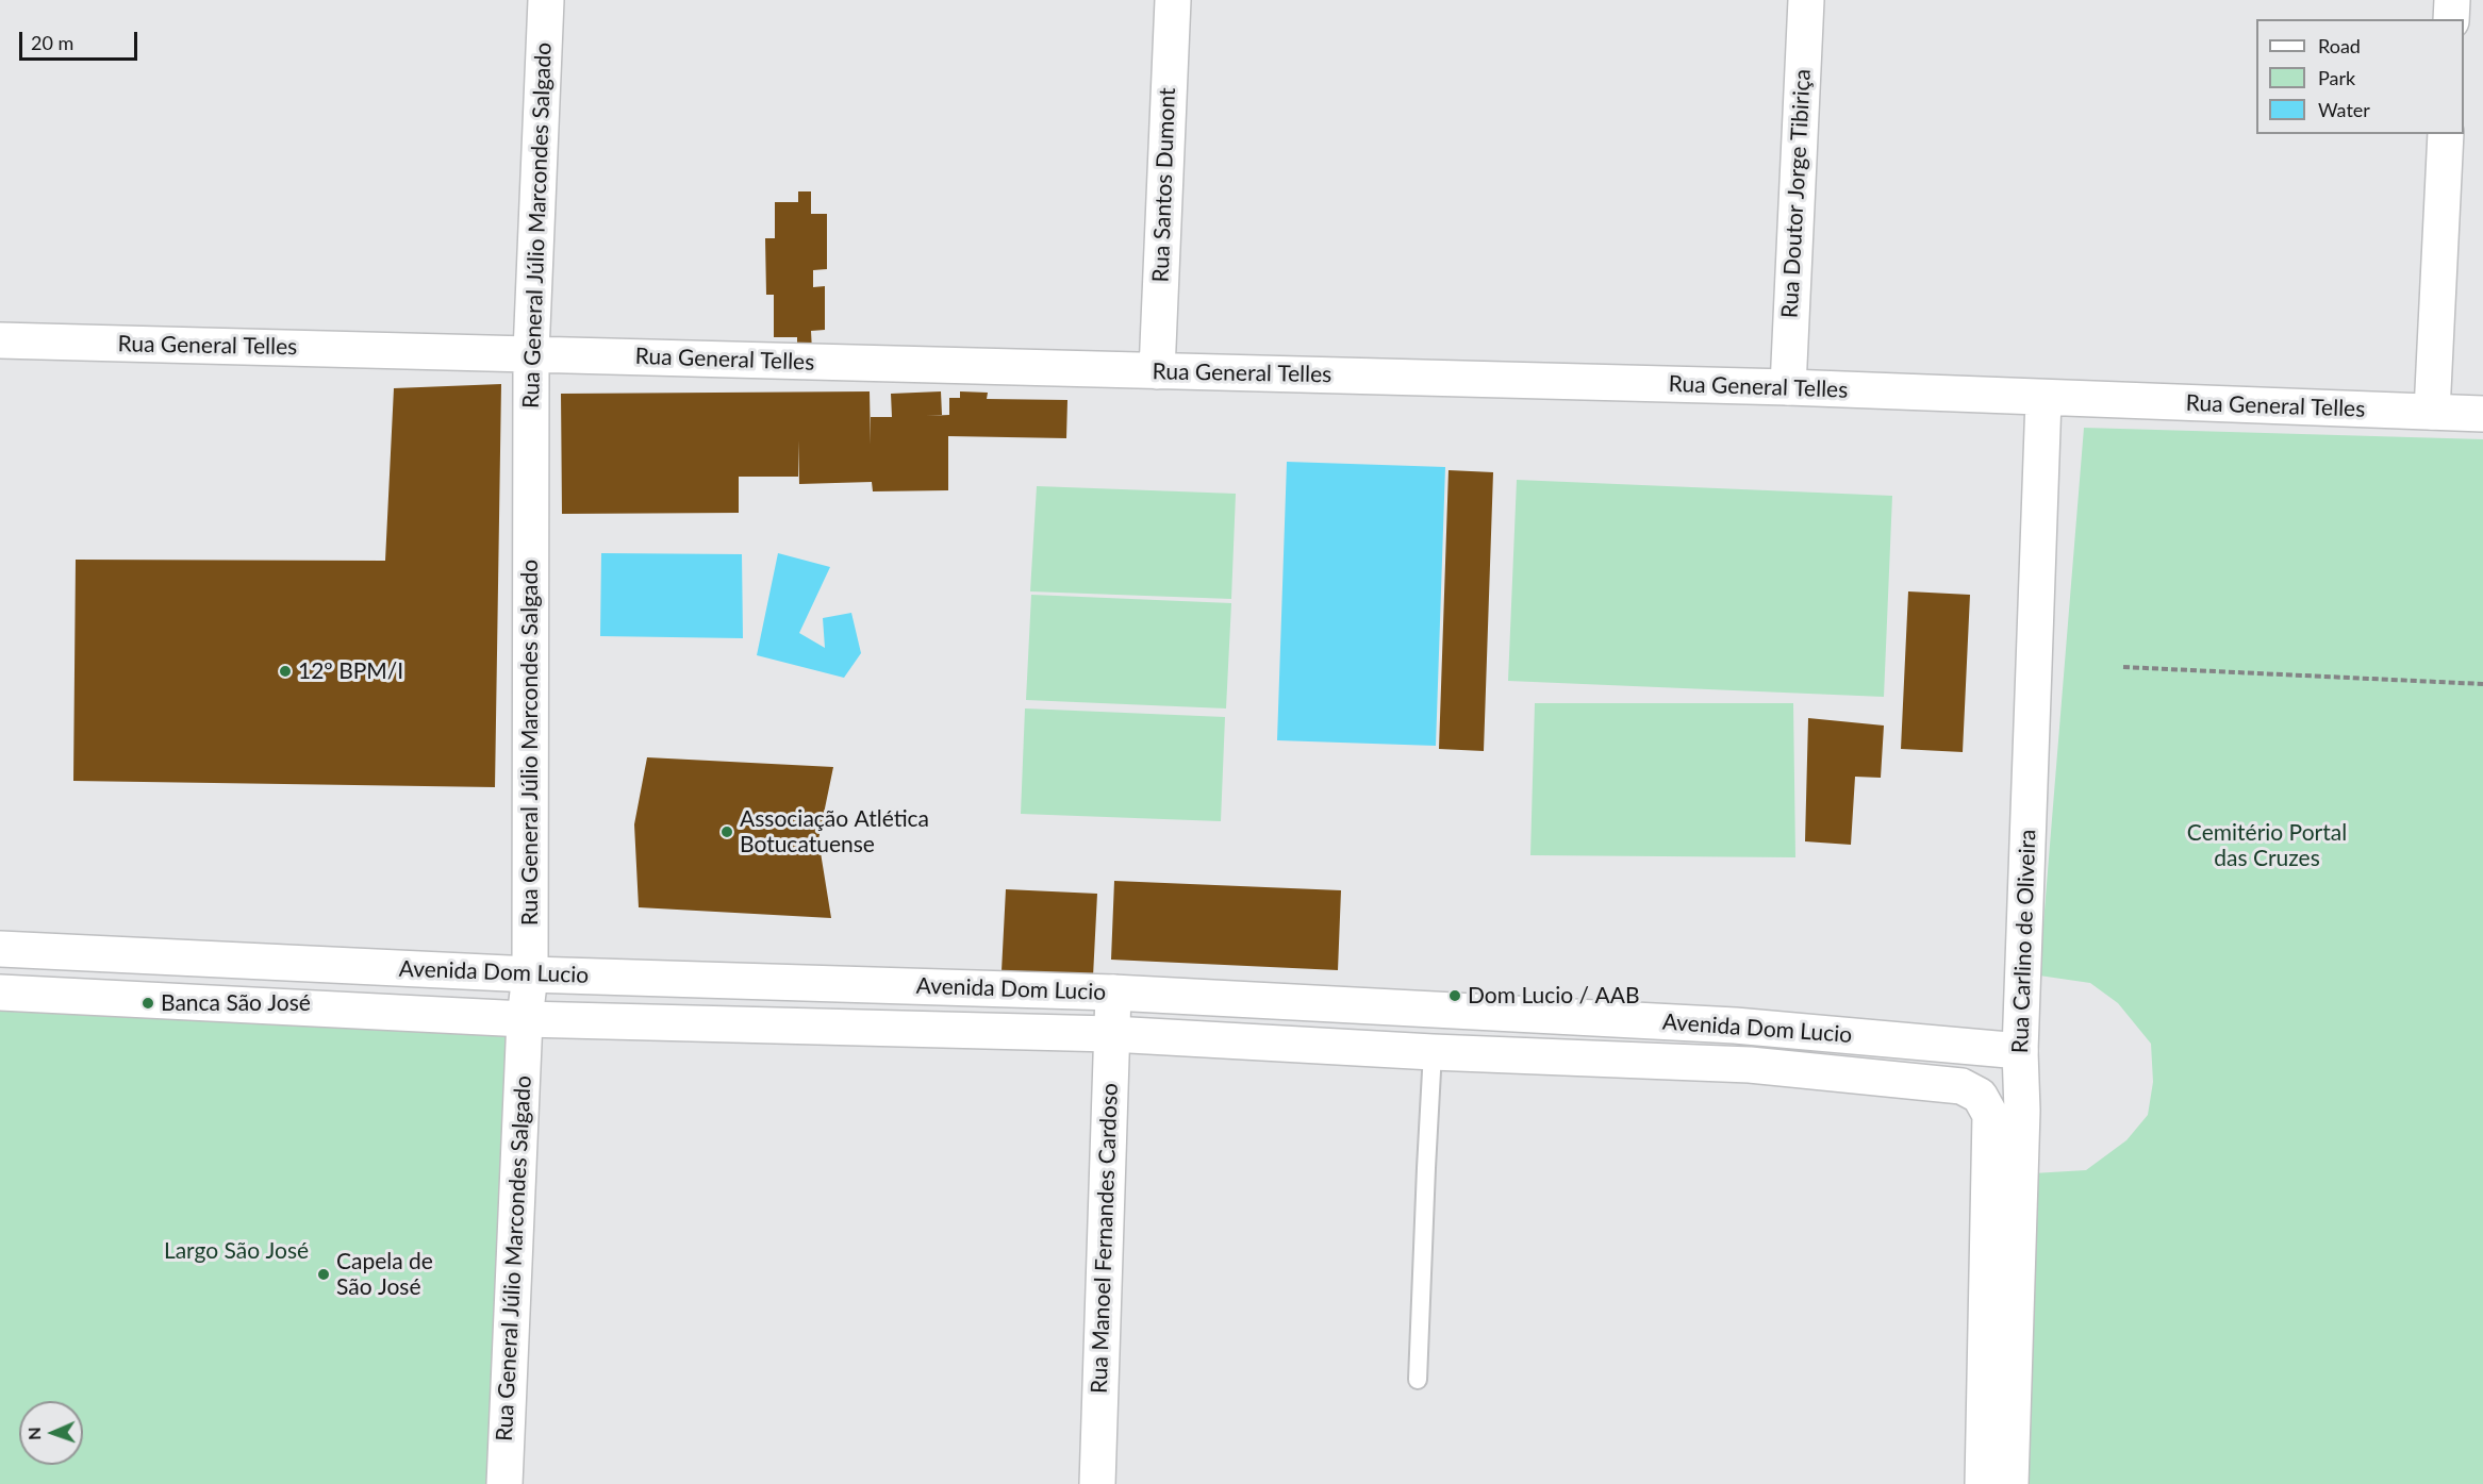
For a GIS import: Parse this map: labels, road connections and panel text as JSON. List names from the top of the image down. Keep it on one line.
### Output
{"streets":{"street":["Rua Santos Dumont","Rua Doutor Jorge Tibiriça","Rua General Júlio Marcondes Salgado","Rua General Telles","Rua Carlino de Oliveira","Avenida Dom Lucio","Rua Manoel Fernandes Cardoso"]},"crossings":[["Rua Santos Dumont","Rua General Telles"],["Rua Doutor Jorge Tibiriça","Rua General Telles"],["Rua General Júlio Marcondes Salgado","Rua General Telles"],["Rua General Júlio Marcondes Salgado","Avenida Dom Lucio"],["Rua General Telles","Rua Carlino de Oliveira"],["Rua Carlino de Oliveira","Avenida Dom Lucio"],["Avenida Dom Lucio","Rua Manoel Fernandes Cardoso"]],"parks":["Cemitério Portal das Cruzes","Largo São José"],"places":["12º BPM/I","Associação Atlética Botucatuense","Dom Lucio / AAB","Banca São José","Capela de São José"],"legend":["Road","Park","Water"],"scale_bar":"20 m","north":"left"}
